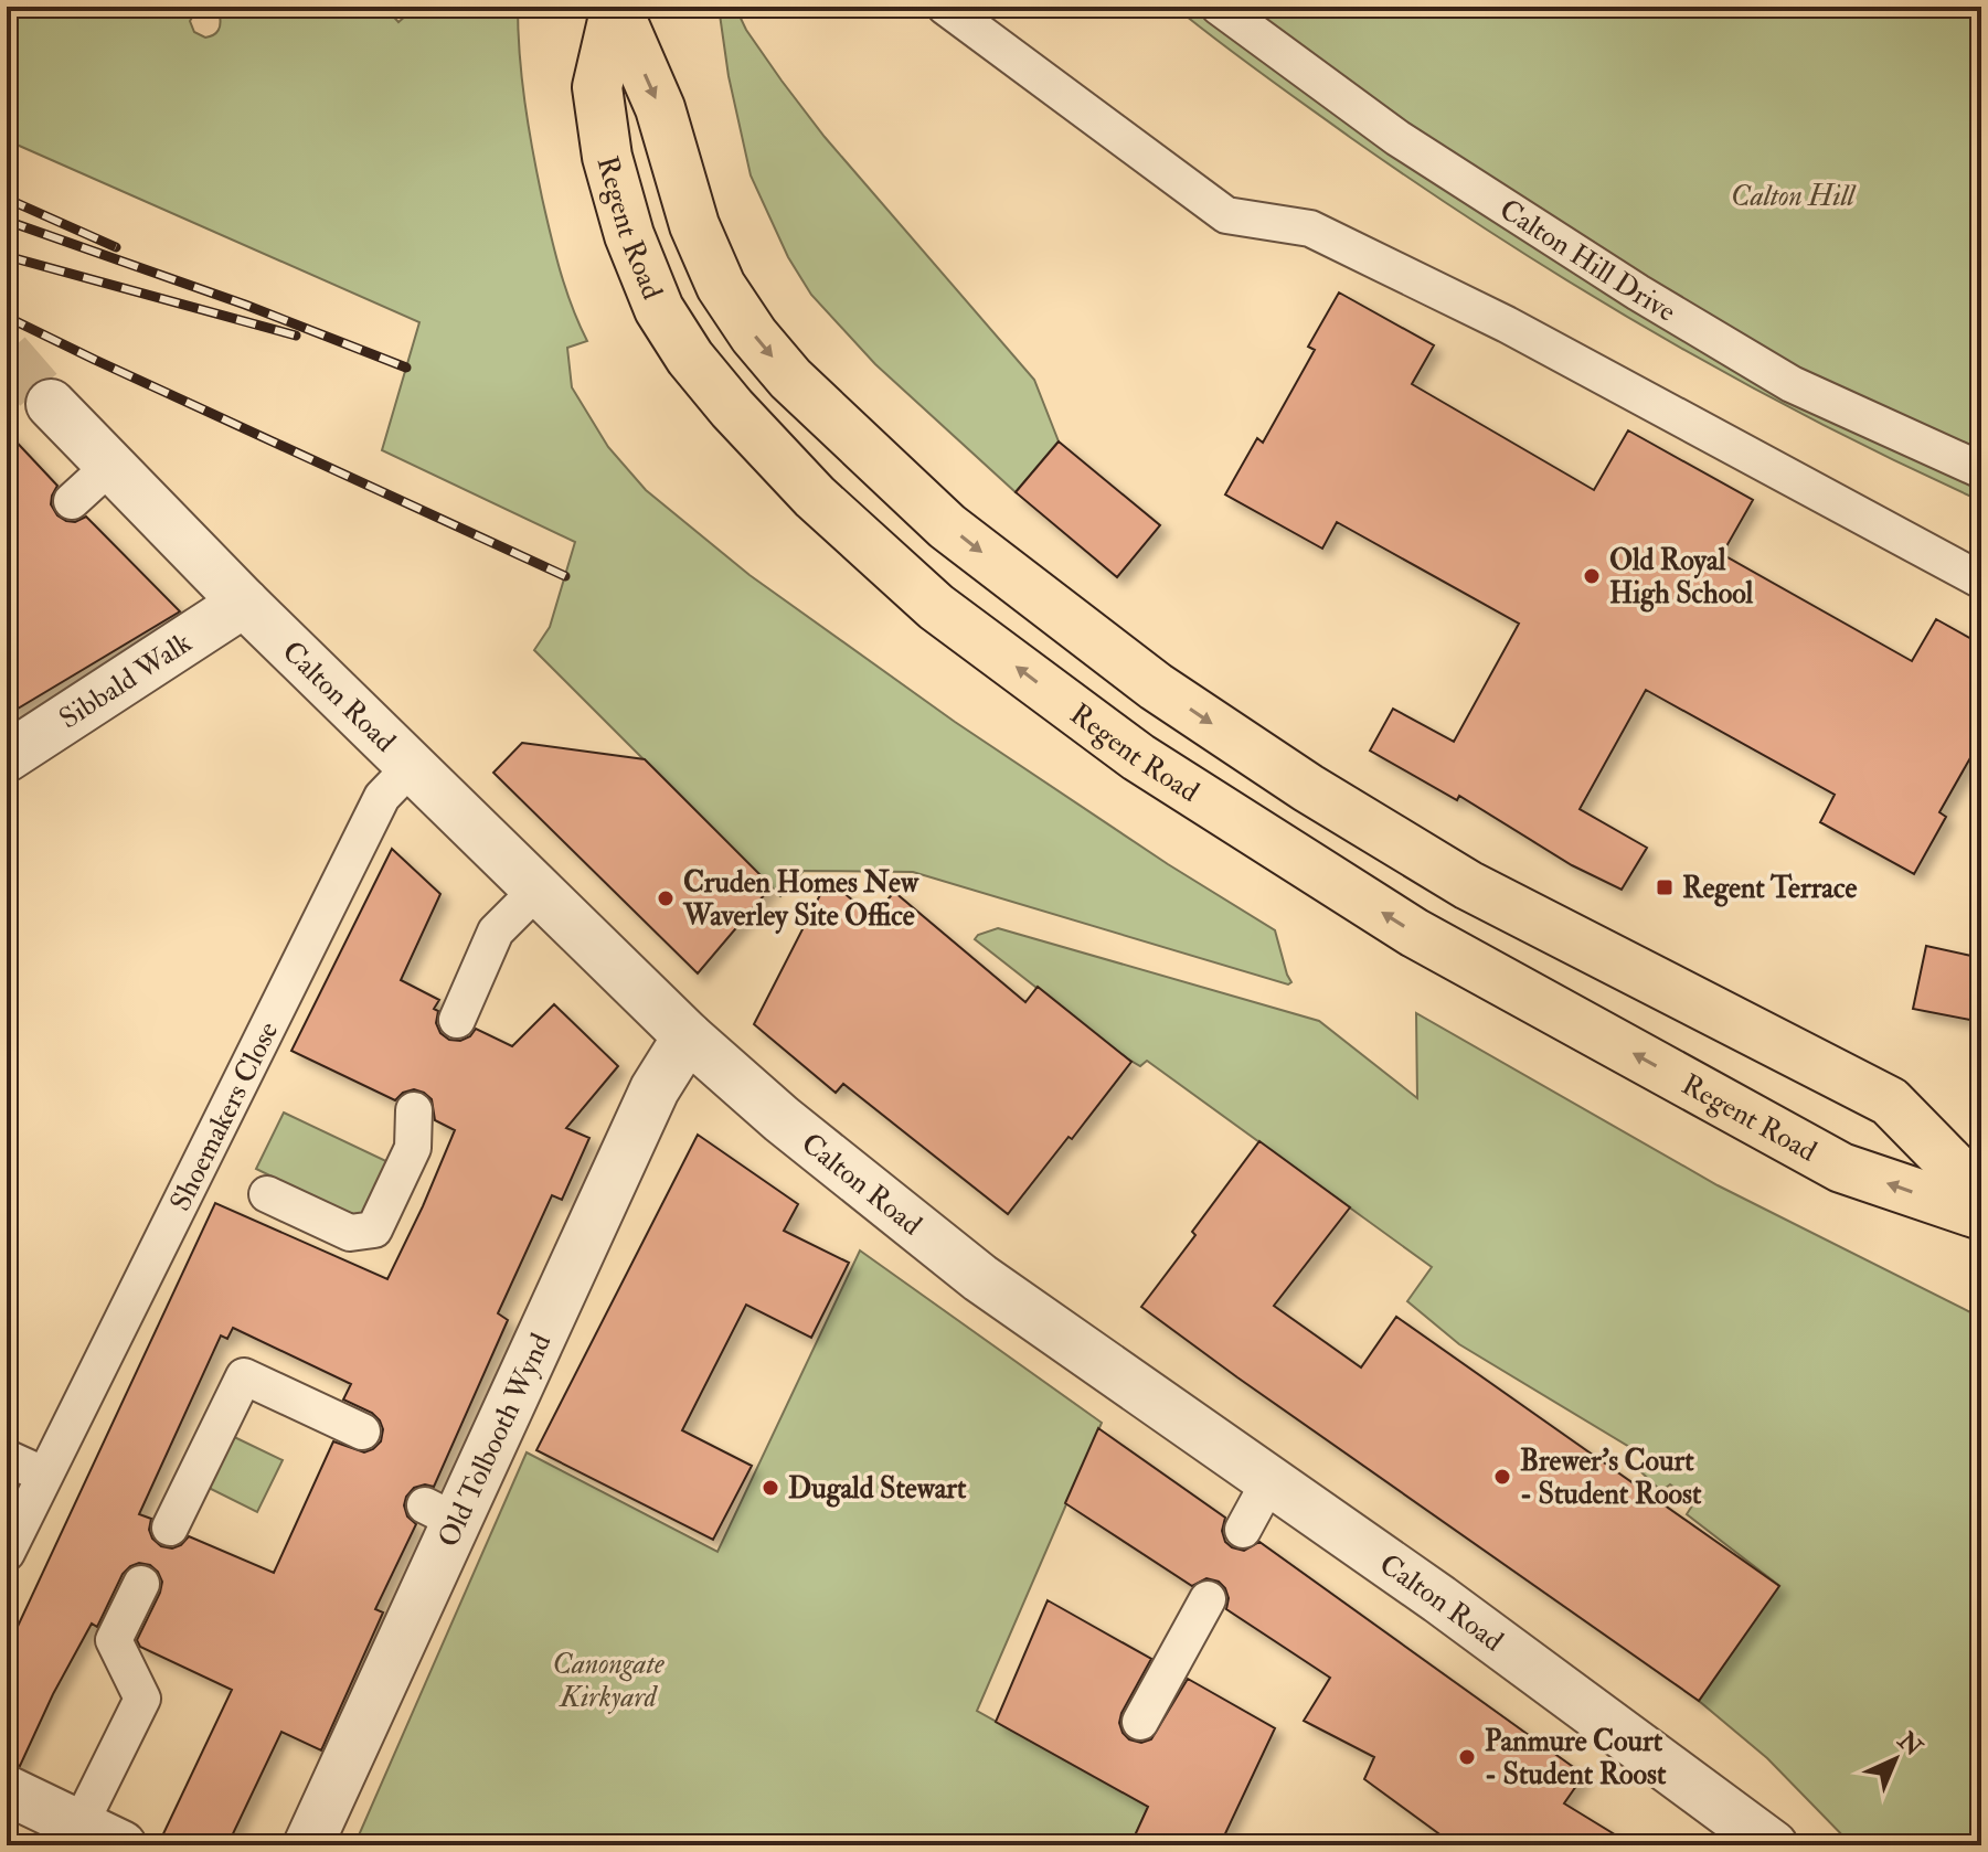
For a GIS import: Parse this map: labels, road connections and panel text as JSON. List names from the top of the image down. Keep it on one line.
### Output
{"streets":{"main road":["Regent Road"],"street":["Sibbald Walk","Calton Road","Old Tolbooth Wynd"],"lane":["Calton Hill Drive","Shoemakers Close"]},"crossings":[["Sibbald Walk","Calton Road"],["Calton Road","Shoemakers Close"],["Calton Road","Old Tolbooth Wynd"]],"parks":["Calton Hill","Canongate Kirkyard"],"places":{"other":["Old Royal High School","Cruden Homes New Waverley Site Office","Brewer’s Court - Student Roost","Dugald Stewart","Panmure Court - Student Roost"],"transit":["Regent Terrace"]},"north":"top right"}
